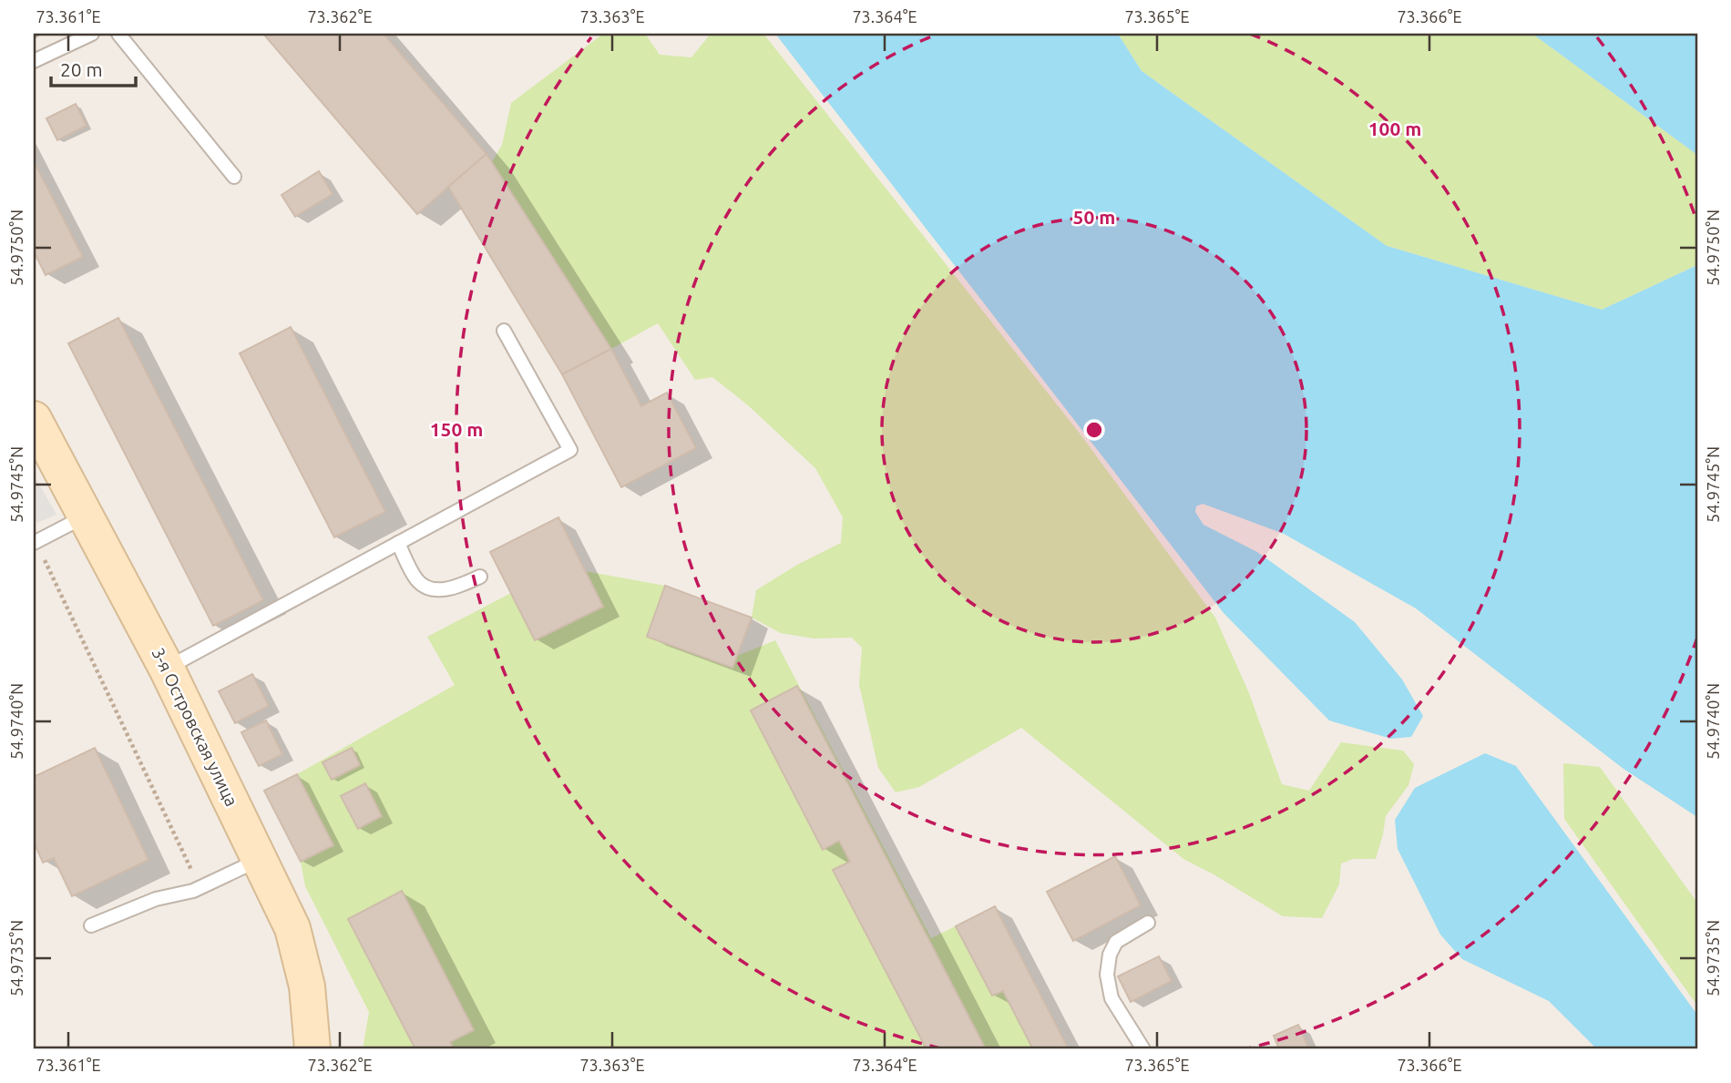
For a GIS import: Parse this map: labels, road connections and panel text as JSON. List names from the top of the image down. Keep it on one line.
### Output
{"streets":{"street":["3-я Островская улица"]},"scale_bar":"20 m","coordinates":["73.361°E","73.362°E","73.363°E","73.364°E","73.365°E","73.366°E","54.9750°N","54.9745°N","54.9740°N","54.9735°N"],"rings":["100 m","50 m","150 m"]}
